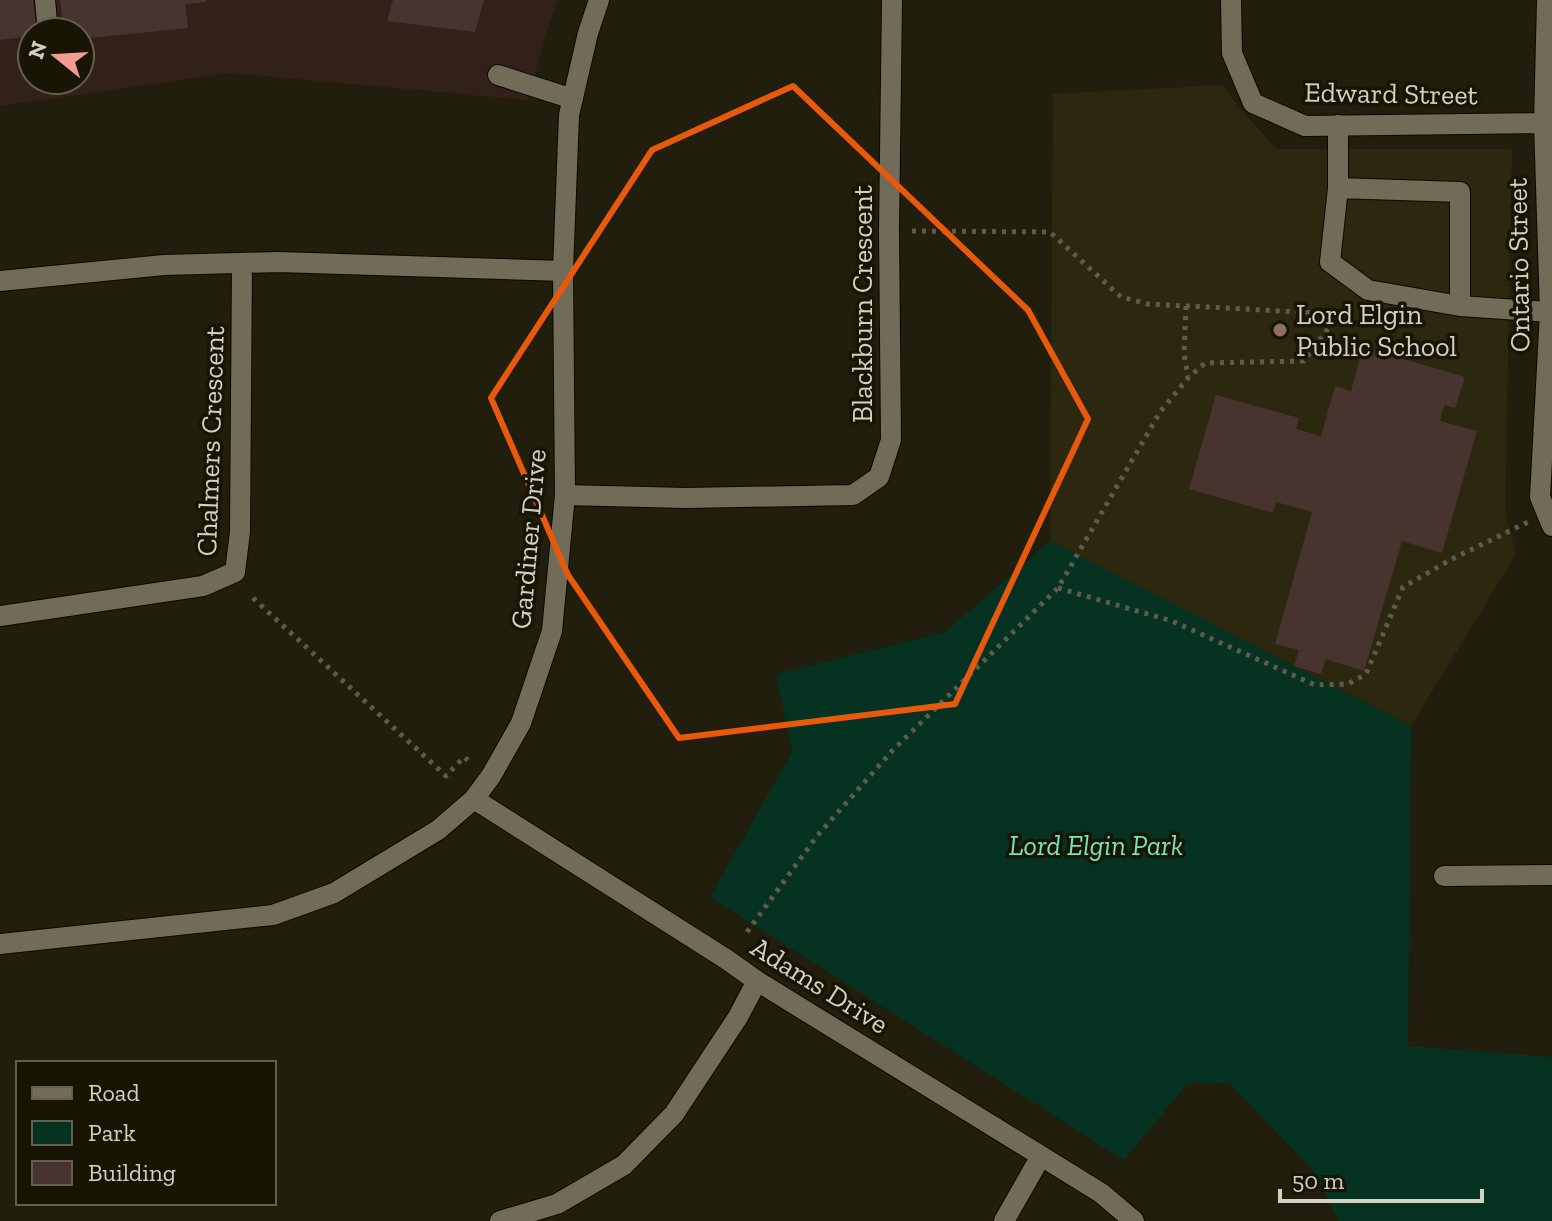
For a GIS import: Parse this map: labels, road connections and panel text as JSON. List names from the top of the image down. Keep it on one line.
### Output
{"streets":{"street":["Edward Street","Ontario Street","Blackburn Crescent","Chalmers Crescent","Gardiner Drive","Adams Drive"]},"crossings":[["Edward Street","Ontario Street"],["Blackburn Crescent","Gardiner Drive"],["Gardiner Drive","Adams Drive"]],"parks":["Lord Elgin Park"],"places":["Lord Elgin Public School"],"legend":["Road","Park","Building"],"scale_bar":"50 m","north":"left"}
